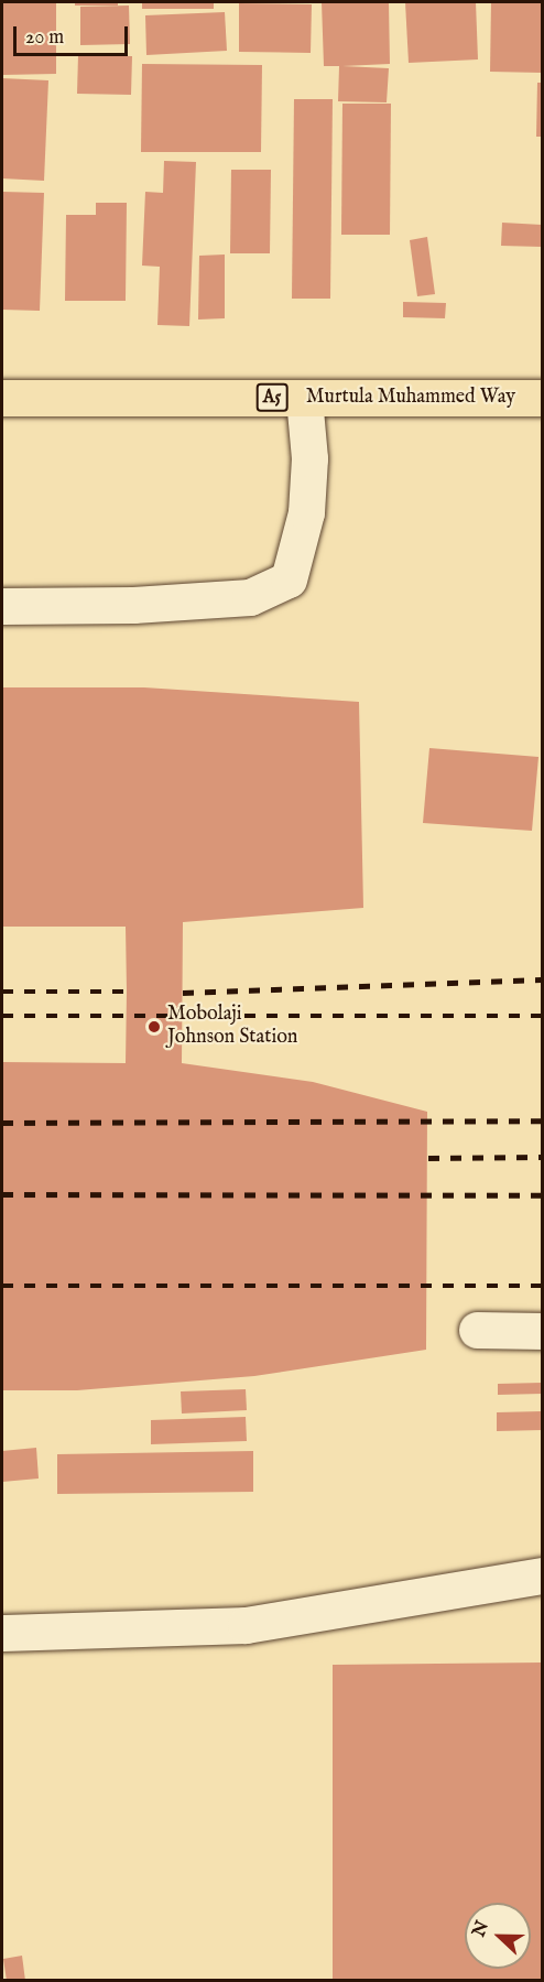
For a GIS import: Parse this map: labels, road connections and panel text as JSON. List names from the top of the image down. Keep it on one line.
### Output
{"streets":{"main road":["A5","Murtula Muhammed Way"]},"places":["Mobolaji Johnson Station"],"scale_bar":"20 m","north":"left"}
